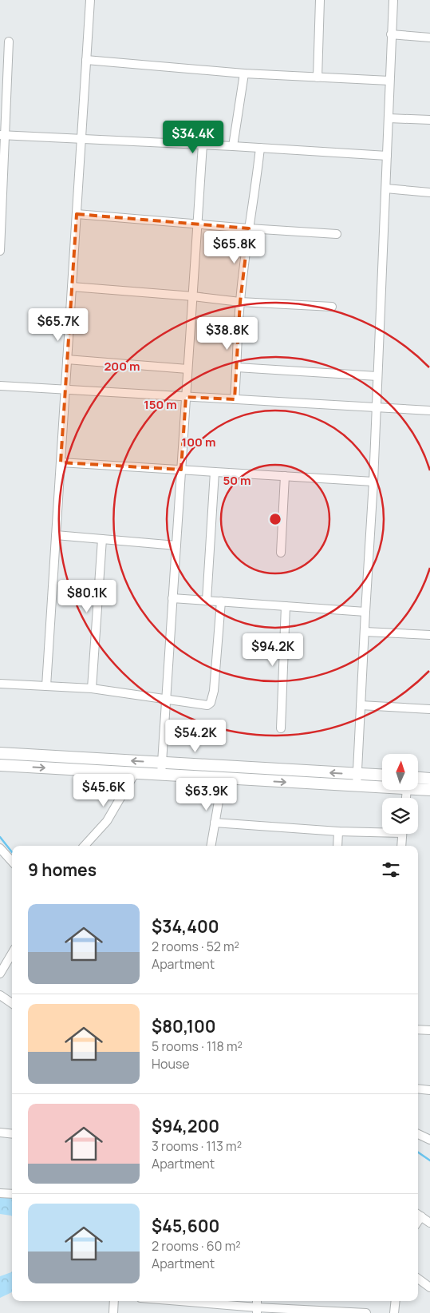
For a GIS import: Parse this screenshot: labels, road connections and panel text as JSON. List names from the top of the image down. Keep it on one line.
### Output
{"north":"top","page":{"price":["$34.4K","$65.8K","$65.7K","$38.8K","$80.1K","$94.2K","$54.2K","$45.6K","$63.9K"],"heading":"9 homes","list":[{"name":"$34,400","note":"2 rooms · 52 m² · Apartment"},{"name":"$80,100","note":"5 rooms · 118 m² · House"},{"name":"$94,200","note":"3 rooms · 113 m² · Apartment"},{"name":"$45,600","note":"2 rooms · 60 m² · Apartment"}]},"rings":["200 m","150 m","100 m","50 m"]}
